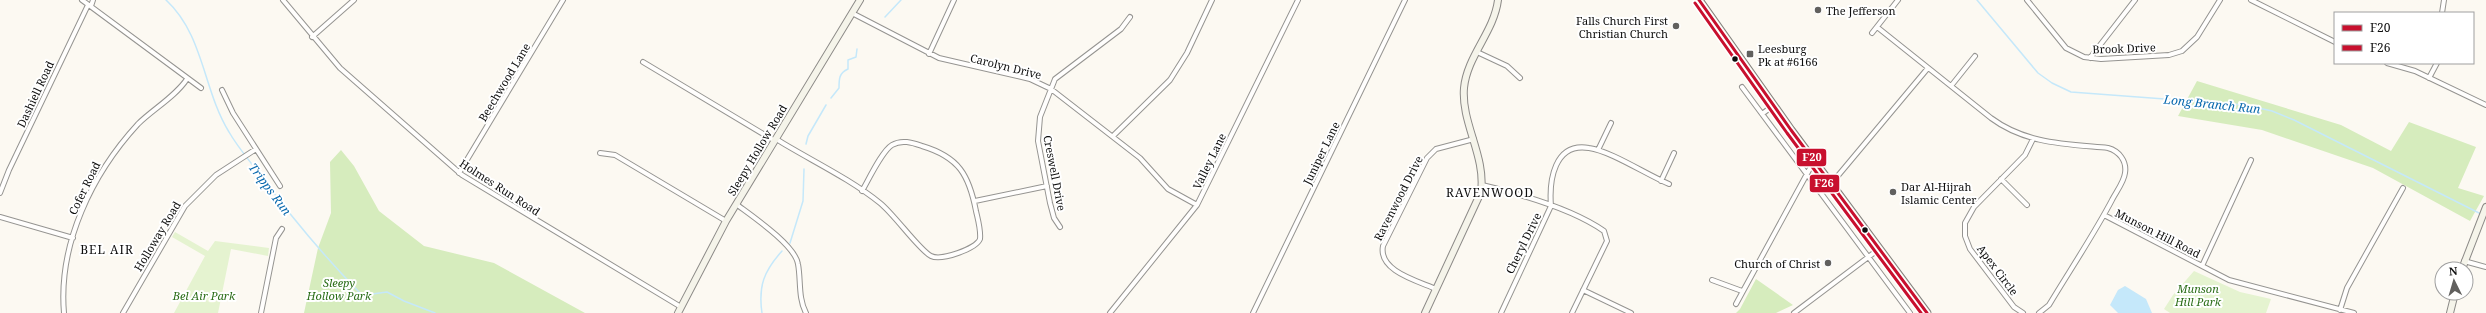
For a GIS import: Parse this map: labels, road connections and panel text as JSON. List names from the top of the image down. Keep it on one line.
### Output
{"streets":{"street":["Brook Drive","Carolyn Drive","Beechwood Lane","Dashiell Road","Sleepy Hollow Road","Juniper Lane","Valley Lane","Creswell Drive","Holmes Run Road","Cofer Road","Ravenwood Drive","Munson Hill Road","Holloway Road","Cheryl Drive","Apex Circle"]},"crossings":[["Carolyn Drive","Sleepy Hollow Road"],["Carolyn Drive","Valley Lane"],["Carolyn Drive","Creswell Drive"],["Beechwood Lane","Holmes Run Road"],["Sleepy Hollow Road","Holmes Run Road"],["Munson Hill Road","Apex Circle"]],"districts":["RAVENWOOD","BEL AIR"],"water":["Long Branch Run","Tripps Run"],"parks":["Sleepy Hollow Park","Munson Hill Park","Bel Air Park"],"places":{"other":["The Jefferson","Falls Church First Christian Church","Dar Al-Hijrah Islamic Center","Church of Christ"],"transit":["Leesburg Pk at #6166"]},"lines":["transit line F20","transit line F26"],"legend":["F20","F26"],"north":"top"}
